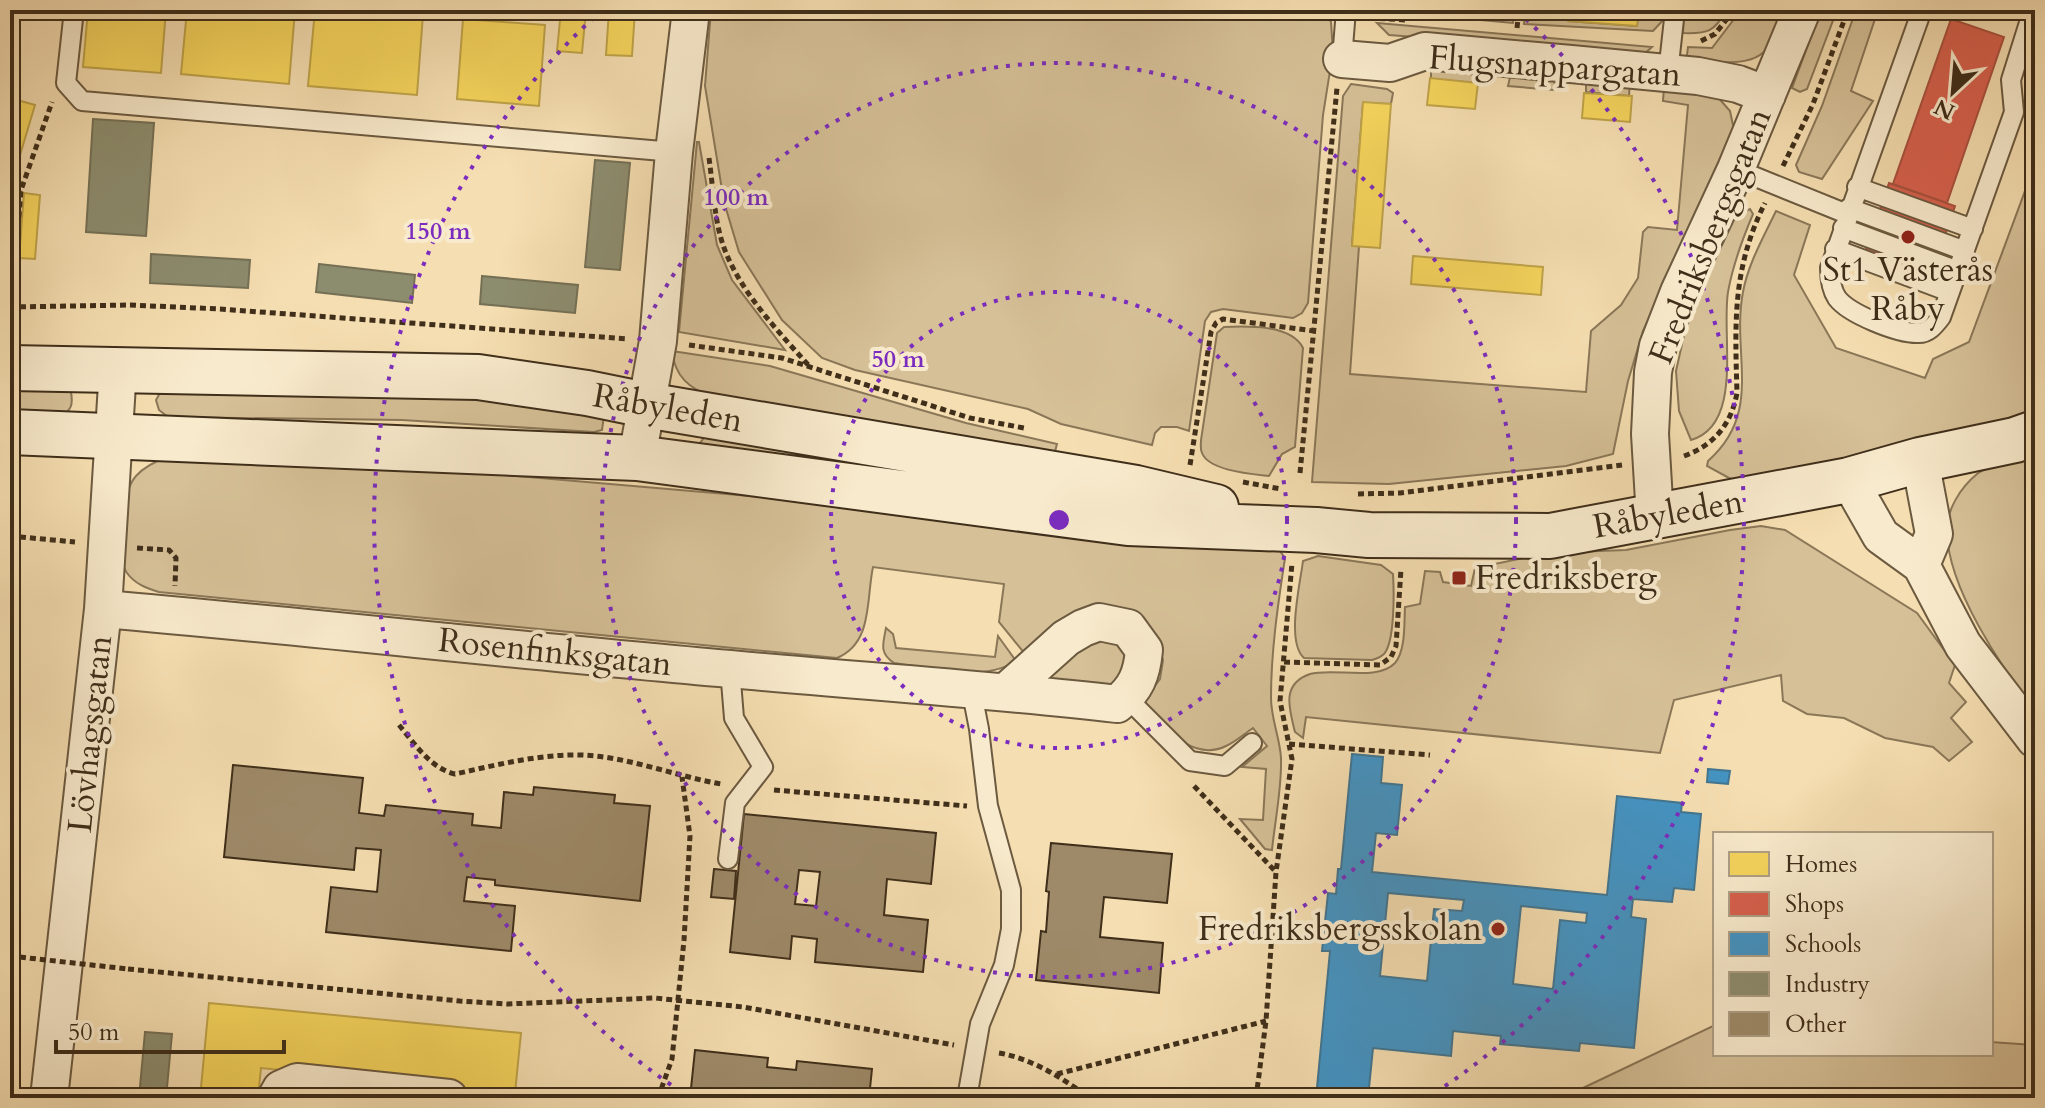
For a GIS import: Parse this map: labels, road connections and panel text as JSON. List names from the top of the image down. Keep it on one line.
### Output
{"streets":{"main road":["Råbyleden"],"street":["Flugsnappargatan","Fredriksbergsgatan","Rosenfinksgatan","Lövhagsgatan"]},"crossings":[["Flugsnappargatan","Fredriksbergsgatan"],["Fredriksbergsgatan","Råbyleden"],["Råbyleden","Lövhagsgatan"],["Rosenfinksgatan","Lövhagsgatan"]],"places":{"other":["St1 Västerås Råby","Fredriksbergsskolan"],"transit":["Fredriksberg"]},"legend":["Homes","Shops","Schools","Industry","Other"],"scale_bar":"50 m","north":"bottom left","rings":["100 m","150 m","50 m"]}
